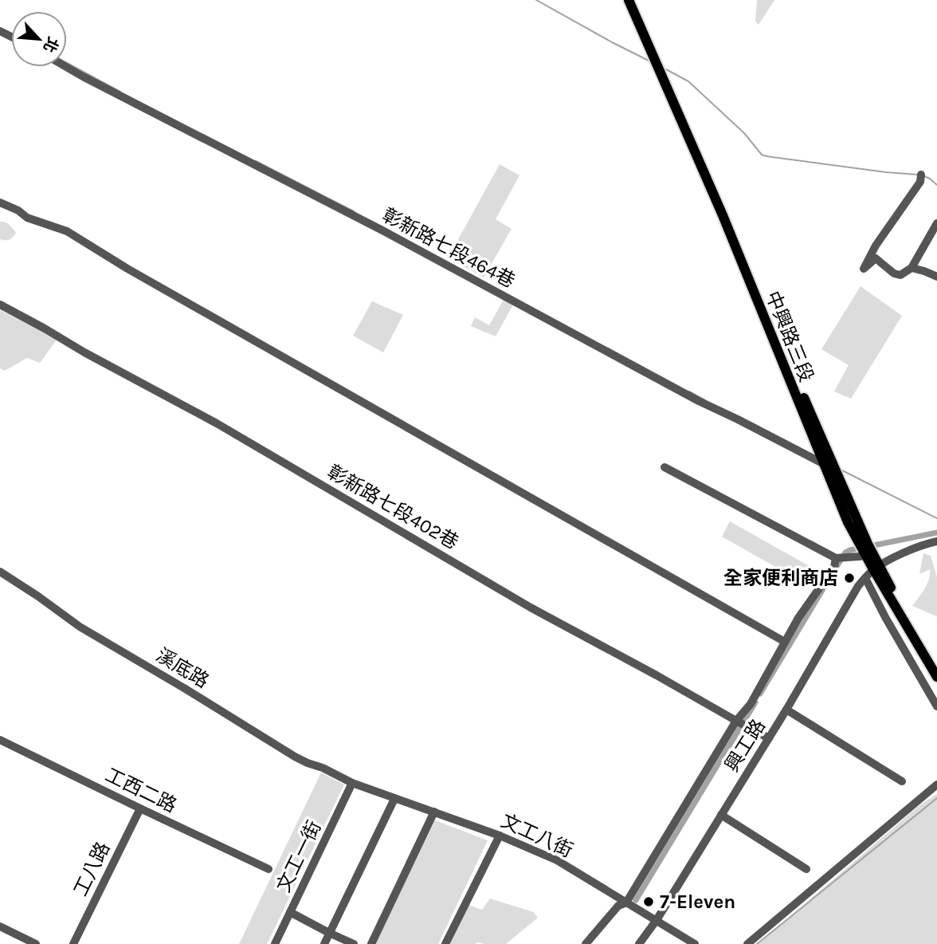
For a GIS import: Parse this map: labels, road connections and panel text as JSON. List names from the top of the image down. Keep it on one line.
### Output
{"streets":{"main road":["中興路三段"],"street":["彰新路七段464巷","彰新路七段402巷","溪底路","興工路","工西二路","文工八街","文工一街","工八路"]},"crossings":[["彰新路七段464巷","中興路三段"],["中興路三段","興工路"],["彰新路七段402巷","興工路"],["溪底路","文工八街"],["溪底路","文工一街"],["興工路","文工八街"],["工西二路","工八路"],["文工八街","文工一街"]],"places":["全家便利商店","7-Eleven"],"north":"bottom right"}
